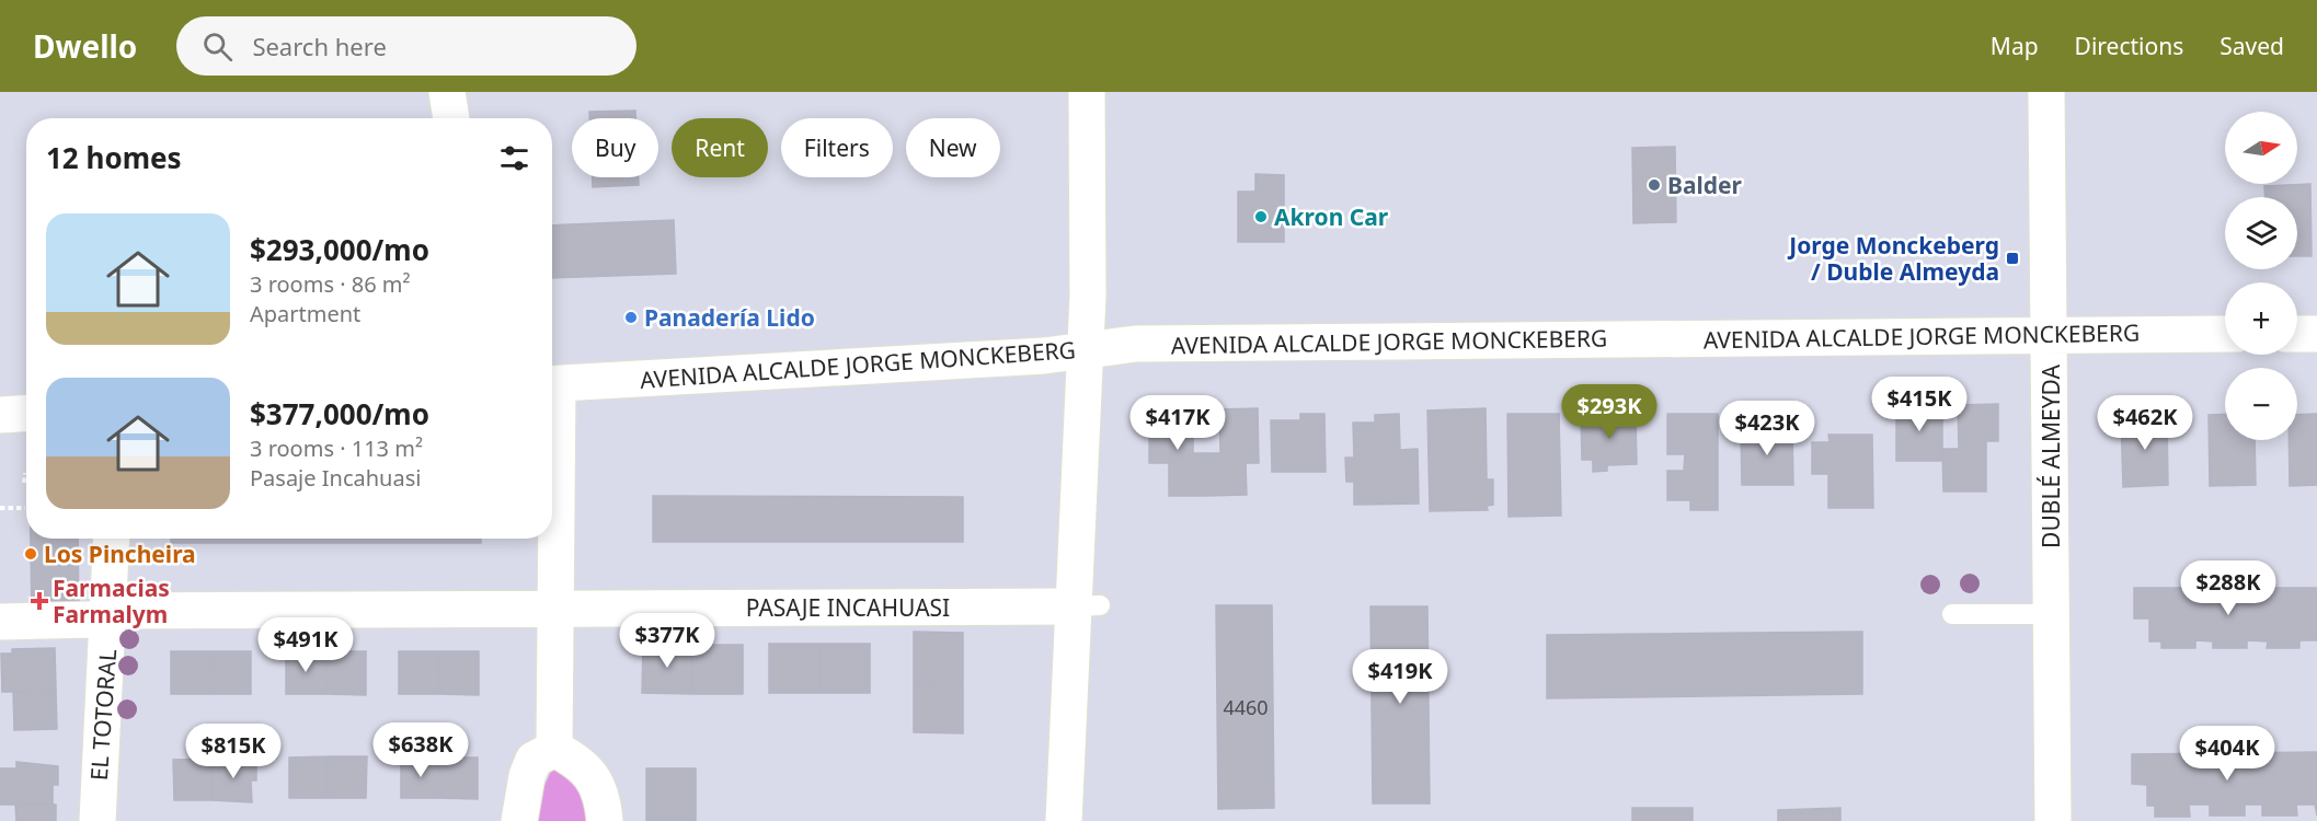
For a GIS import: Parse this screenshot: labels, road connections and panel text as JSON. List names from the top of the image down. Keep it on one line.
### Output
{"streets":{"main road":["AVENIDA ALCALDE JORGE MONCKEBERG","DUBLÉ ALMEYDA","PASAJE INCAHUASI","EL TOTORAL"]},"crossings":[["AVENIDA ALCALDE JORGE MONCKEBERG","DUBLÉ ALMEYDA"],["PASAJE INCAHUASI","EL TOTORAL"]],"places":{"other":["Balder","Akron Car","Panadería Lido","Los Pincheira"],"transit":["Jorge Monckeberg / Duble Almeyda"],"health":["Farmacias Farmalym"]},"house_numbers":["4460"],"north":"right","page":{"header":"Dwello","search":"Search here","nav":["Map","Directions","Saved"],"map_buttons":["+","−"],"chip":["Buy","Rent","Filters","New"],"heading":"12 homes","list":[{"name":"$293,000/mo","note":"3 rooms · 86 m² · Apartment"},{"name":"$377,000/mo","note":"3 rooms · 113 m² · Pasaje Incahuasi"}],"price":["$415K","$293K","$417K","$462K","$423K","$288K","$377K","$491K","$419K","$638K","$815K","$404K"]}}
